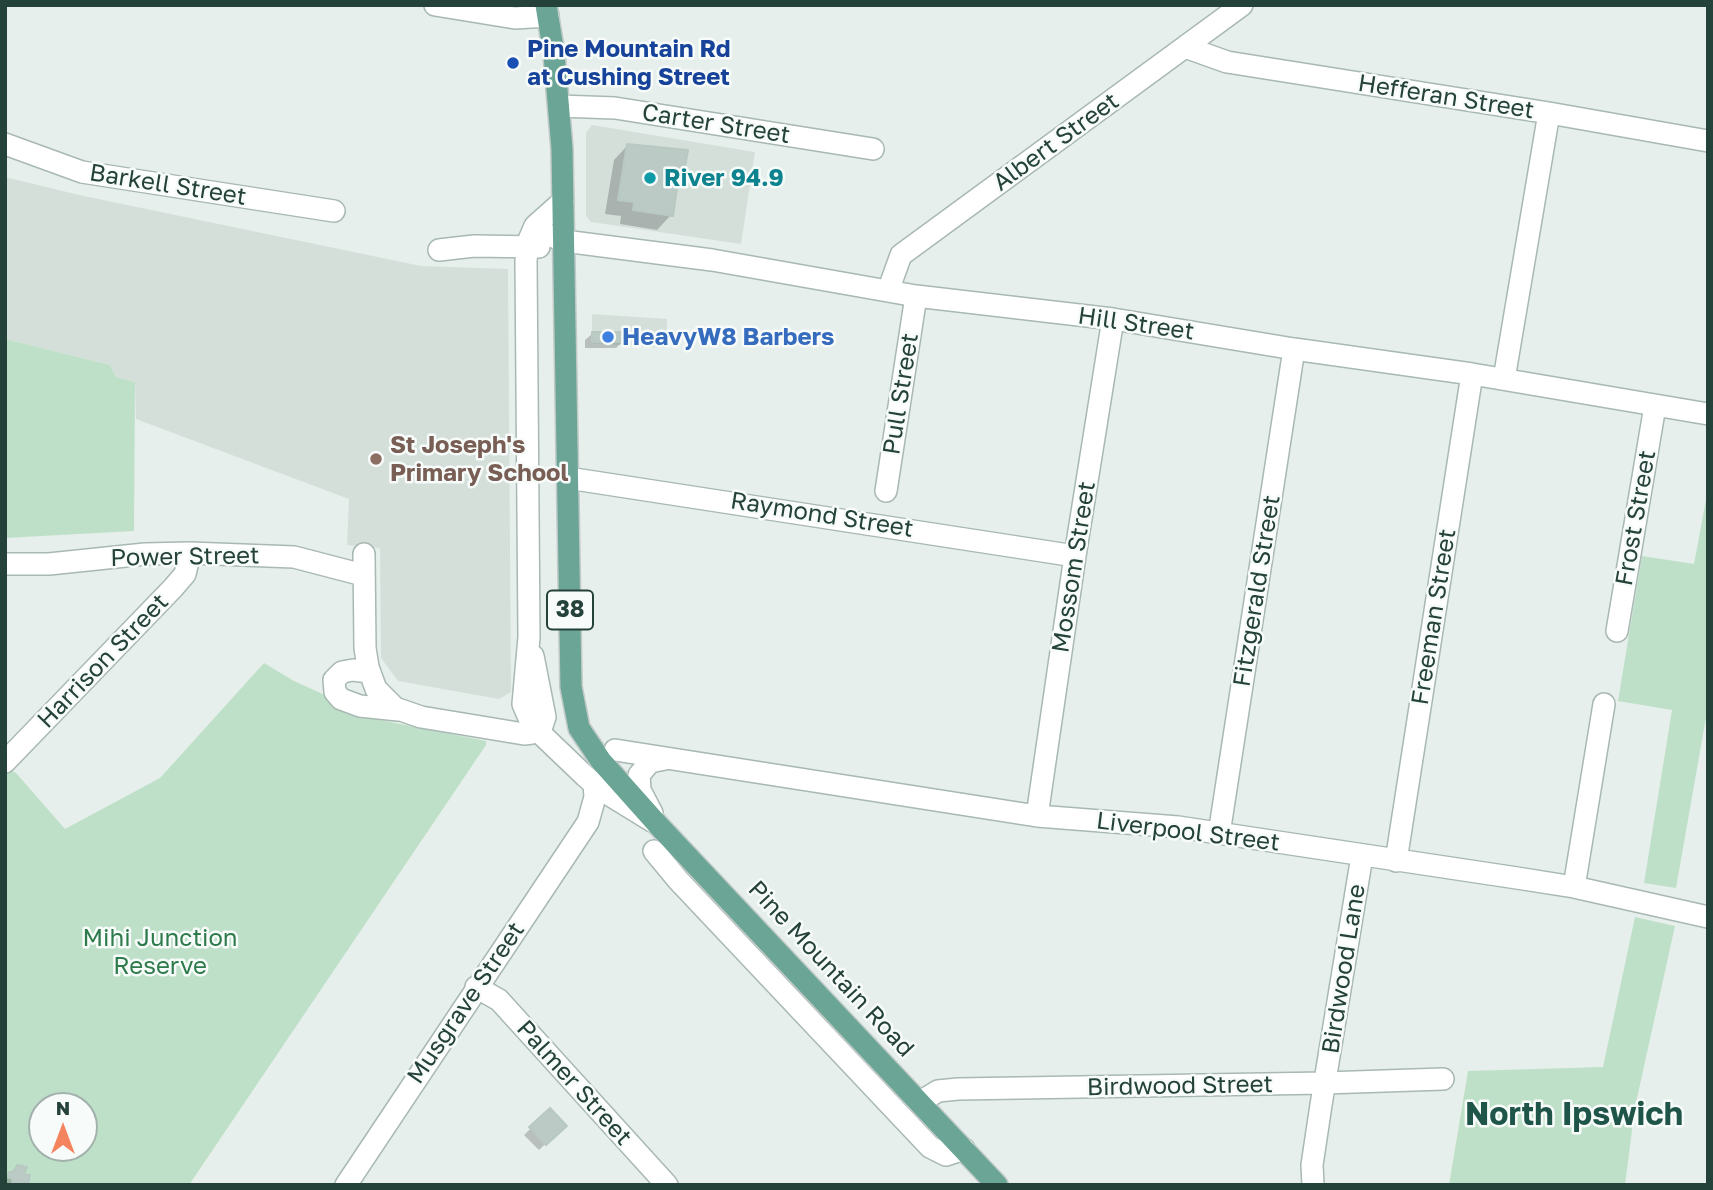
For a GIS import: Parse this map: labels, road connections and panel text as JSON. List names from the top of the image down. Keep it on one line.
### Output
{"streets":{"main road":["38","Pine Mountain Road"],"street":["Hefferan Street","Carter Street","Albert Street","Barkell Street","Hill Street","Pull Street","Raymond Street","Frost Street","Power Street","Mossom Street","Fitzgerald Street","Freeman Street","Harrison Street","Liverpool Street","Birdwood Lane","Musgrave Street","Palmer Street","Birdwood Street"]},"crossings":[["Hefferan Street","Albert Street"],["Carter Street","Pine Mountain Road"],["Albert Street","Hill Street"],["Hill Street","Pull Street"],["Hill Street","Frost Street"],["Hill Street","Mossom Street"],["Hill Street","Fitzgerald Street"],["Hill Street","Freeman Street"],["Hill Street","Pine Mountain Road"],["Raymond Street","Mossom Street"],["Raymond Street","Pine Mountain Road"],["Power Street","Harrison Street"],["Mossom Street","Liverpool Street"],["Fitzgerald Street","Liverpool Street"],["Freeman Street","Liverpool Street"],["Liverpool Street","Birdwood Lane"],["Pine Mountain Road","Musgrave Street"],["Pine Mountain Road","Birdwood Street"],["Birdwood Lane","Birdwood Street"],["Musgrave Street","Palmer Street"]],"districts":["North Ipswich"],"parks":["Mihi Junction Reserve"],"places":["Pine Mountain Rd at Cushing Street","River 94.9","HeavyW8 Barbers","St Joseph's Primary School"],"north":"top"}
